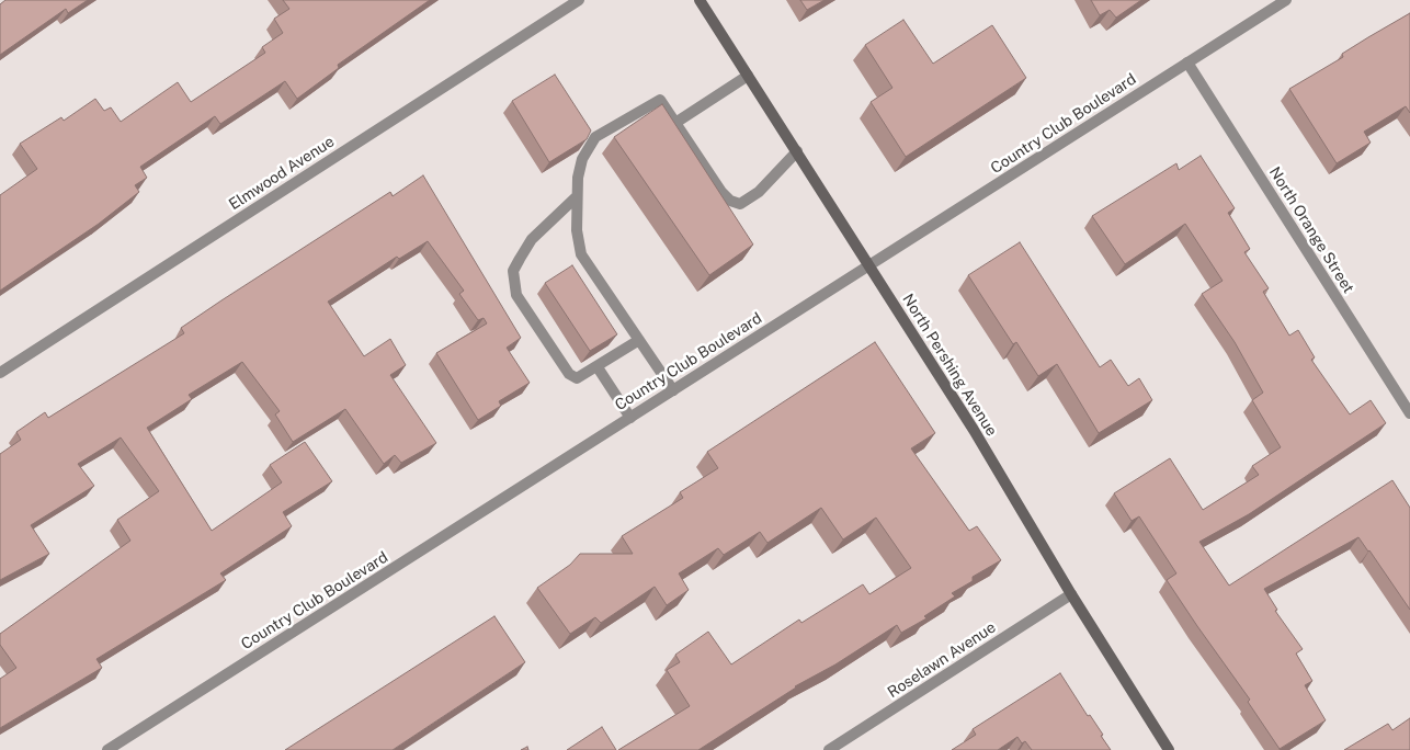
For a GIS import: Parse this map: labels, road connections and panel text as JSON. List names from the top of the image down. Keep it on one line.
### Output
{"streets":{"main road":["North Pershing Avenue"],"street":["Country Club Boulevard","Elmwood Avenue","North Orange Street","Roselawn Avenue"]},"crossings":[["Country Club Boulevard","North Orange Street"],["Country Club Boulevard","North Pershing Avenue"],["North Pershing Avenue","Roselawn Avenue"]]}
